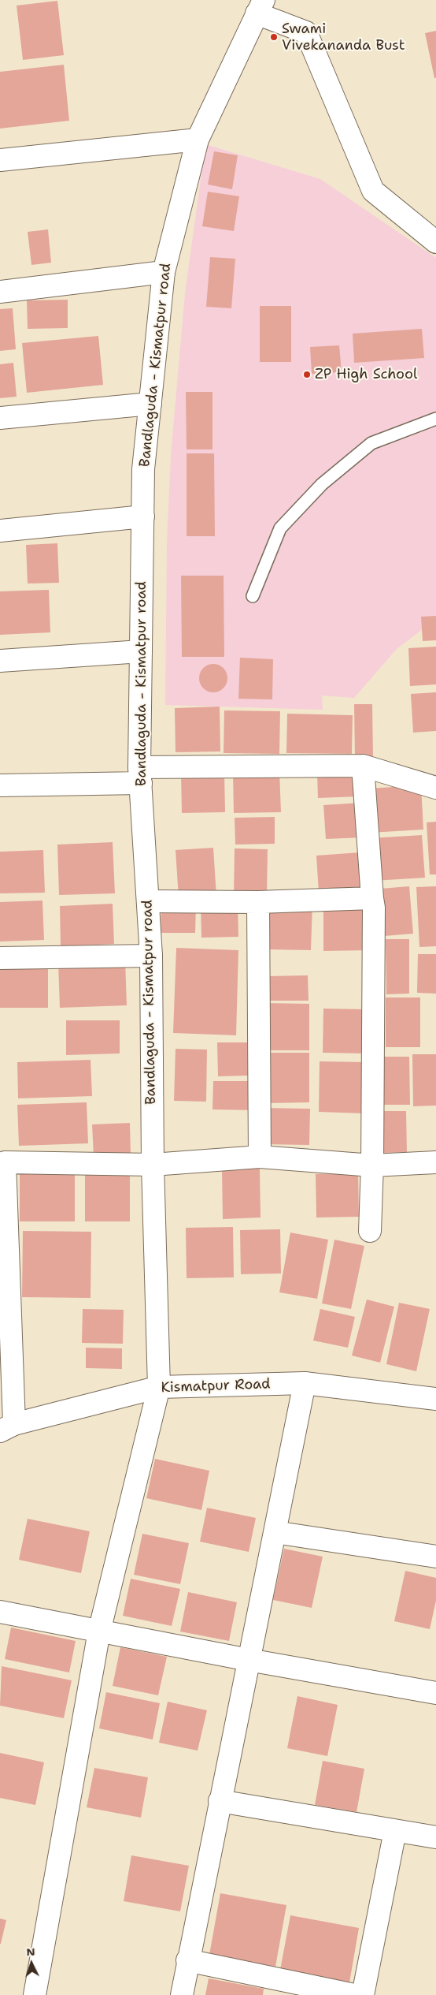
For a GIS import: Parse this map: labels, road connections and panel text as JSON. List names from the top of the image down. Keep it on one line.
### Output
{"streets":{"street":["Bandlaguda - Kismatpur road","Kismatpur Road"]},"crossings":[["Bandlaguda - Kismatpur road","Kismatpur Road"]],"places":["Swami Vivekananda Bust","ZP High School"],"north":"top"}
